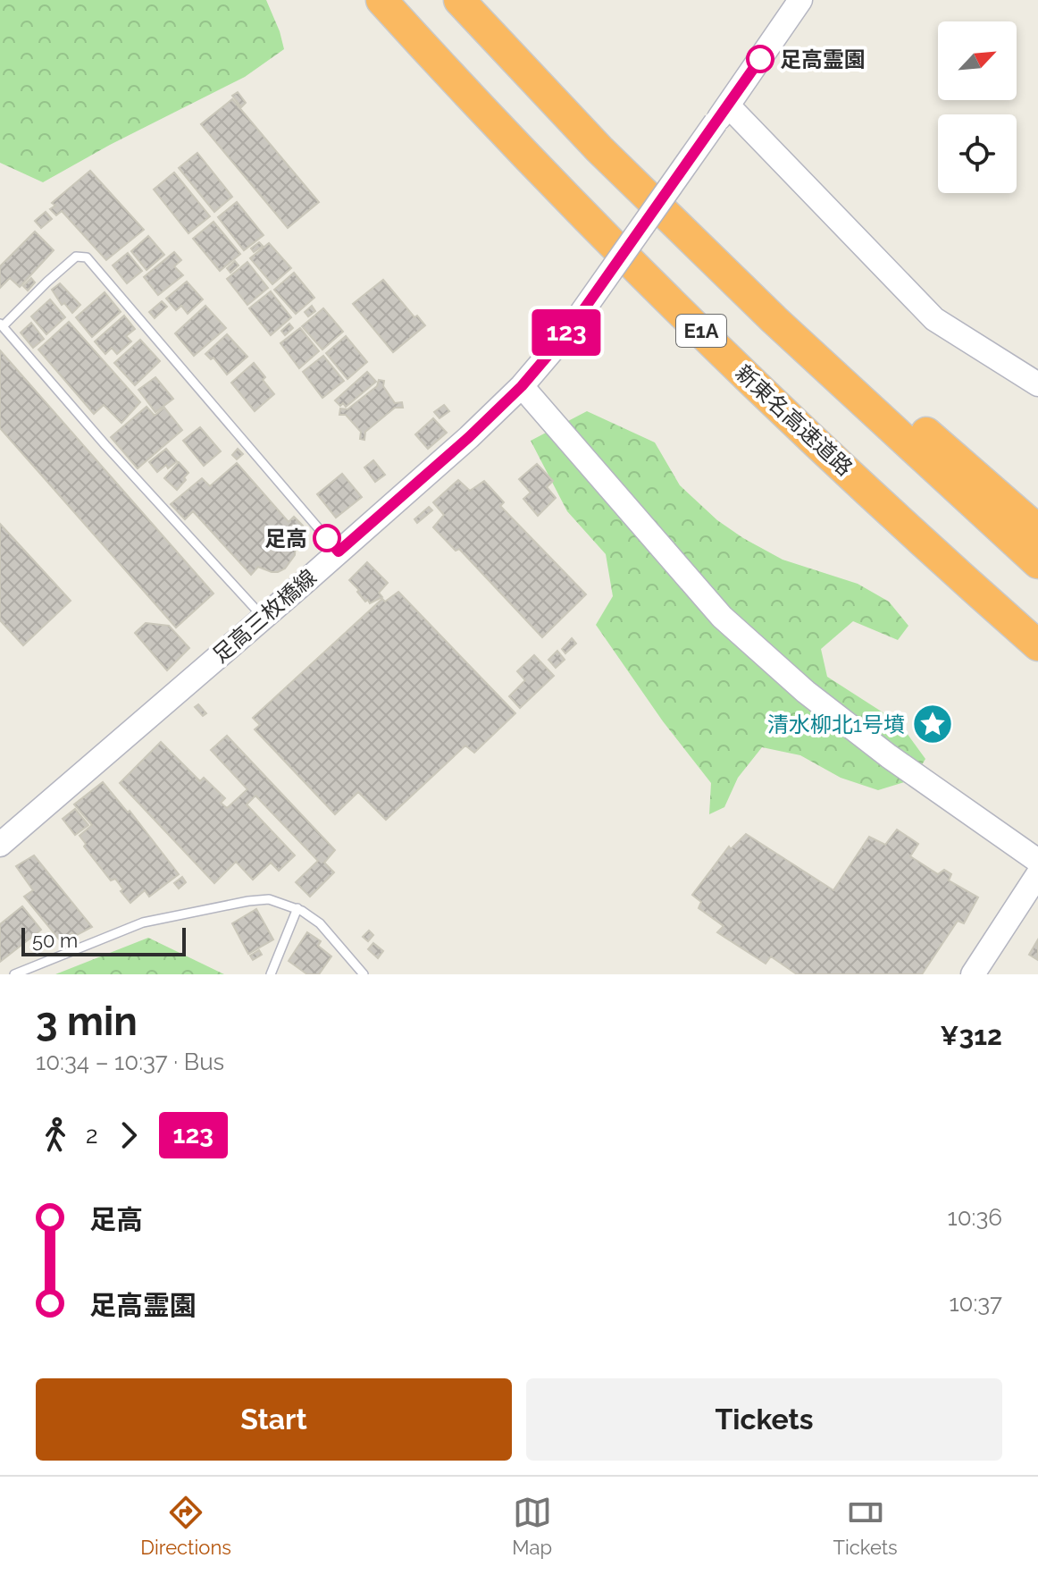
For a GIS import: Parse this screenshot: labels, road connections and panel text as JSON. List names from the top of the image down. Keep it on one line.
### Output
{"streets":{"highway":["E1A","新東名高速道路"],"street":["足高三枚橋線"]},"places":{"other":["足高霊園","足高"],"place":["清水柳北1号墳"]},"lines":["bus line 123"],"scale_bar":"50 m","north":"top right","page":{"on_map":"123","scale":"50 m","heading":["3 min","10:34 – 10:37 · Bus","¥312"],"legs":["2","123"],"list":[{"name":"足高","value":"10:36"},{"name":"足高霊園","value":"10:37"}],"buttons":["Start","Tickets"],"tabs":["Directions","Map","Tickets"]}}
